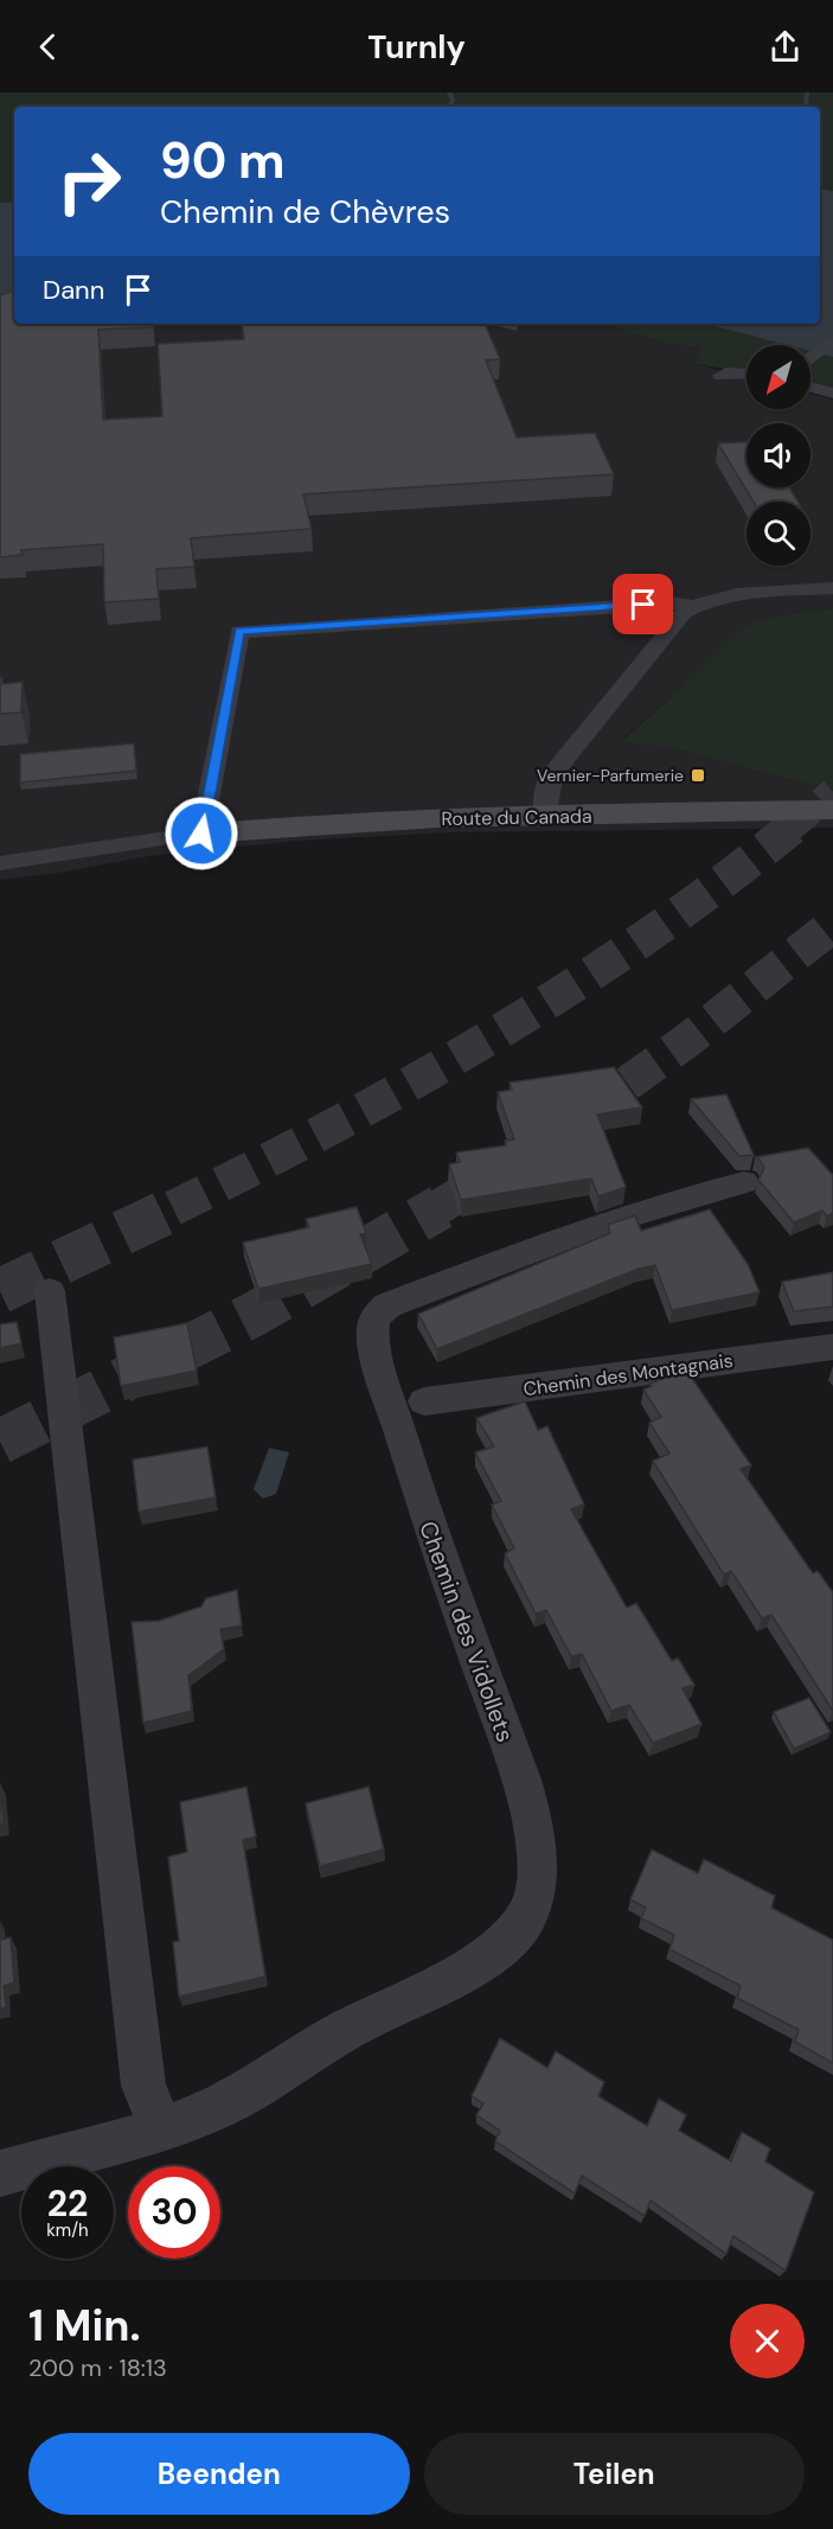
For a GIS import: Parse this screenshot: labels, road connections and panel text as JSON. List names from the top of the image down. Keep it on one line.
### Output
{"streets":{"street":["Route du Canada","Chemin des Montagnais","Chemin des Vidollets"]},"places":{"transit":["Vernier-Parfumerie"]},"north":"bottom left","page":{"header":"Turnly","turn":["90 m","Chemin de Chèvres"],"then":"Dann","speed":"22 km/h","limit":"30","heading":["1 Min.","200 m · 18:13"],"buttons":["Beenden","Teilen"]}}
